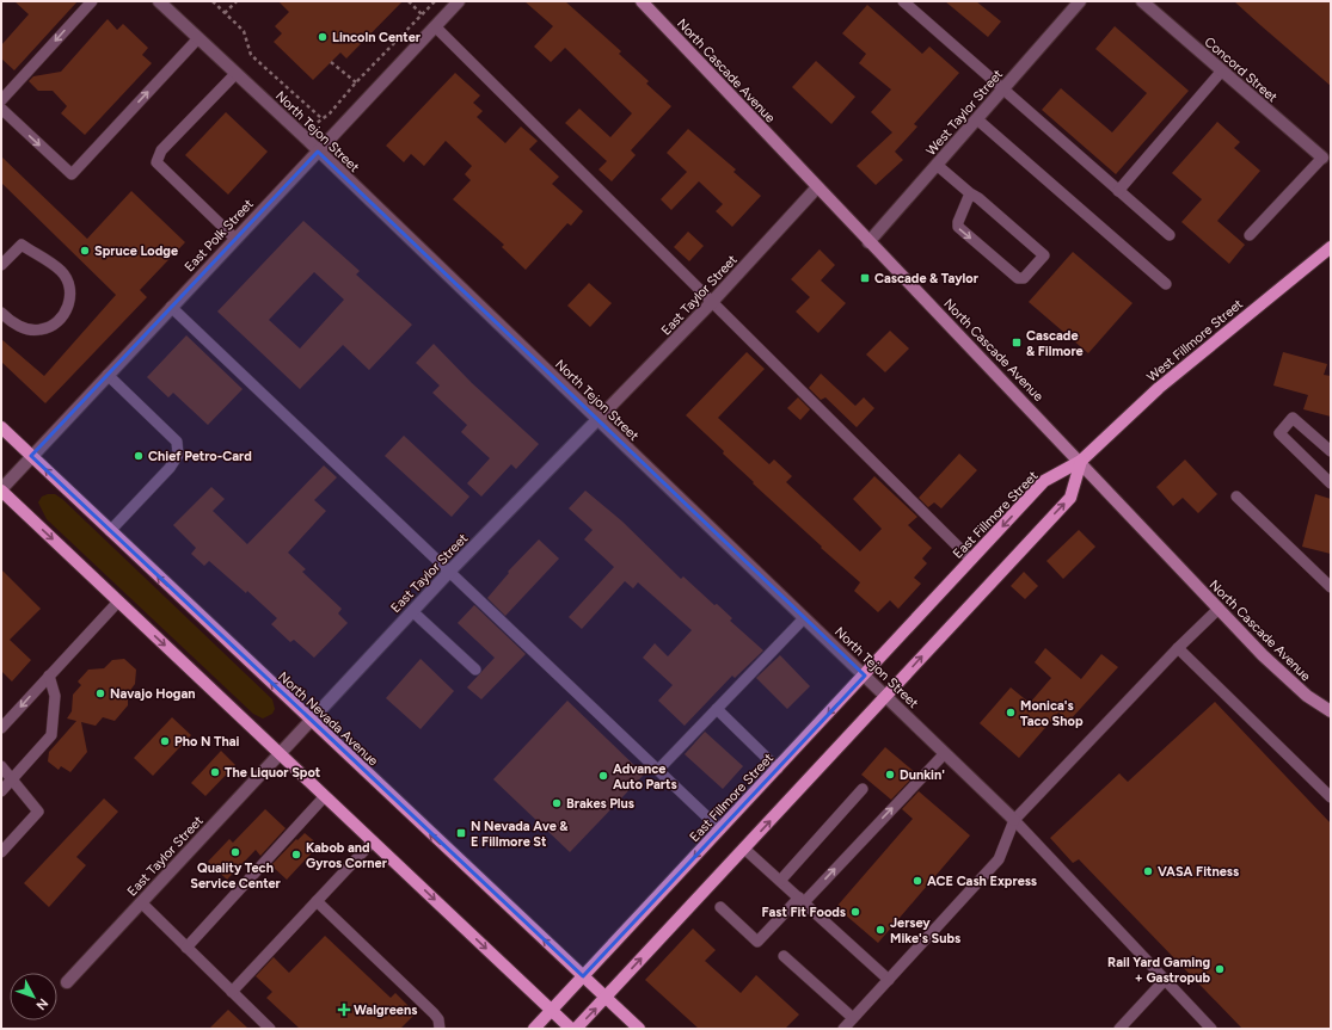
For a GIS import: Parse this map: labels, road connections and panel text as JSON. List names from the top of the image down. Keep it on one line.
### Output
{"streets":{"main road":["North Cascade Avenue","West Fillmore Street","East Fillmore Street","North Nevada Avenue"],"street":["Concord Street","West Taylor Street","North Tejon Street","East Polk Street","East Taylor Street"]},"crossings":[["North Cascade Avenue","West Taylor Street"],["North Cascade Avenue","East Taylor Street"],["North Cascade Avenue","West Fillmore Street"],["North Cascade Avenue","East Fillmore Street"],["North Tejon Street","East Polk Street"],["North Tejon Street","East Taylor Street"],["North Tejon Street","East Fillmore Street"],["East Polk Street","North Nevada Avenue"],["East Taylor Street","North Nevada Avenue"],["West Fillmore Street","East Fillmore Street"],["East Fillmore Street","North Nevada Avenue"]],"places":{"other":["Lincoln Center","Spruce Lodge","Chief Petro-Card","Navajo Hogan","Monica's Taco Shop","Pho N Thai","The Liquor Spot","Dunkin'","Advance Auto Parts","Brakes Plus","Quality Tech Service Center","Kabob and Gyros Corner","VASA Fitness","ACE Cash Express","Fast Fit Foods","Jersey Mike's Subs","Rail Yard Gaming + Gastropub"],"transit":["Cascade & Taylor","Cascade & Filmore","N Nevada Ave & E Fillmore St"],"health":["Walgreens"]},"north":"bottom right"}
